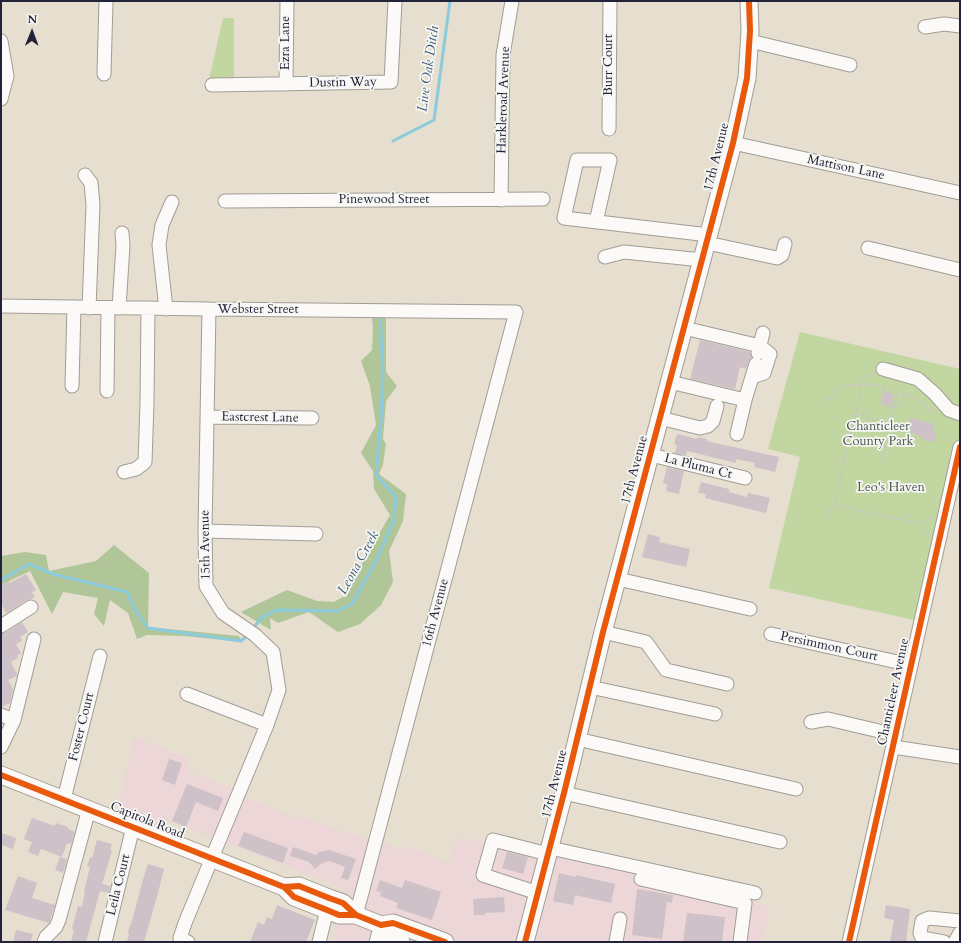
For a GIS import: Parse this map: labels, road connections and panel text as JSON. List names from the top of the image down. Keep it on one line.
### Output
{"streets":{"main road":["17th Avenue","Capitola Road"],"street":["Ezra Lane","Burr Court","Dustin Way","Harkleroad Avenue","Mattison Lane","Pinewood Street","Webster Street","Eastcrest Lane","La Pluma Ct","15th Avenue","16th Avenue","Persimmon Court","Chanticleer Avenue","Foster Court","Leila Court"]},"crossings":[["Ezra Lane","Dustin Way"],["Harkleroad Avenue","Pinewood Street"],["17th Avenue","Mattison Lane"],["17th Avenue","La Pluma Ct"],["Webster Street","15th Avenue"],["Webster Street","16th Avenue"],["Eastcrest Lane","15th Avenue"],["15th Avenue","Capitola Road"],["16th Avenue","Capitola Road"],["Persimmon Court","Chanticleer Avenue"],["Foster Court","Capitola Road"],["Capitola Road","Leila Court"]],"water":["Live Oak Ditch","Leona Creek"],"parks":["Chanticleer County Park","Leo's Haven"],"north":"top"}
